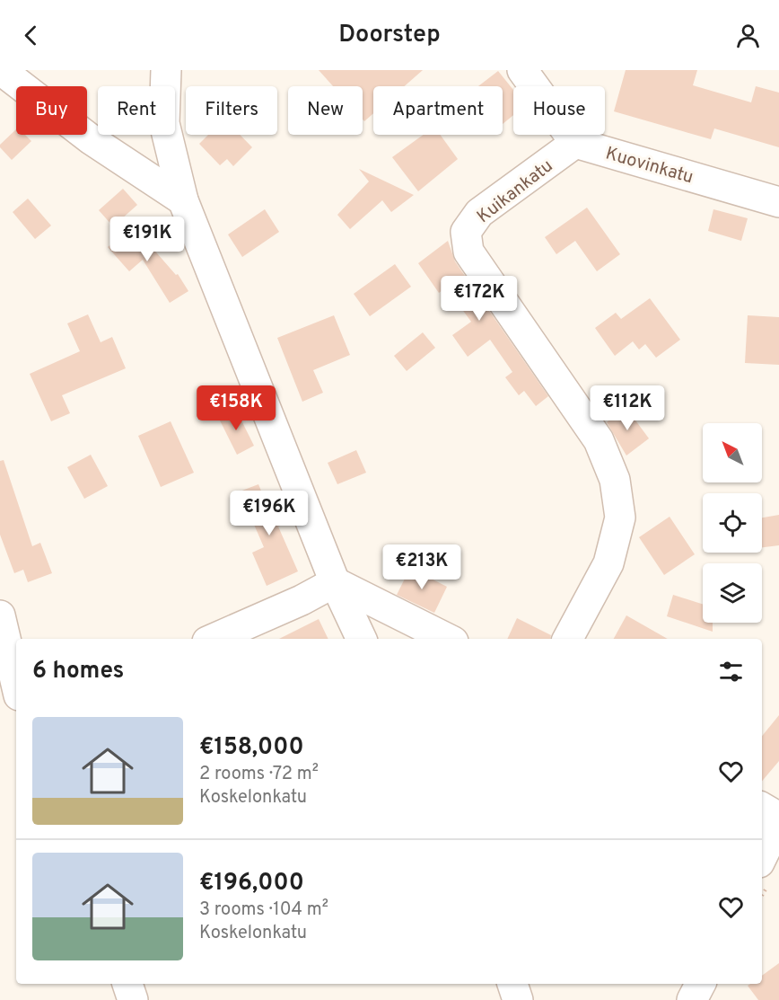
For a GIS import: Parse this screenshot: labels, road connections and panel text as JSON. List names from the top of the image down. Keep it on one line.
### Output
{"streets":{"street":["Kuovinkatu","Kuikankatu"]},"crossings":[["Kuovinkatu","Kuikankatu"]],"north":"top left","page":{"header":"Doorstep","chip":["Buy","Rent","Filters","New","Apartment","House"],"price":["€191K","€172K","€158K","€112K","€196K","€213K"],"heading":"6 homes","list":[{"name":"€158,000","note":"2 rooms · 72 m² · Koskelonkatu"},{"name":"€196,000","note":"3 rooms · 104 m² · Koskelonkatu"}]}}
